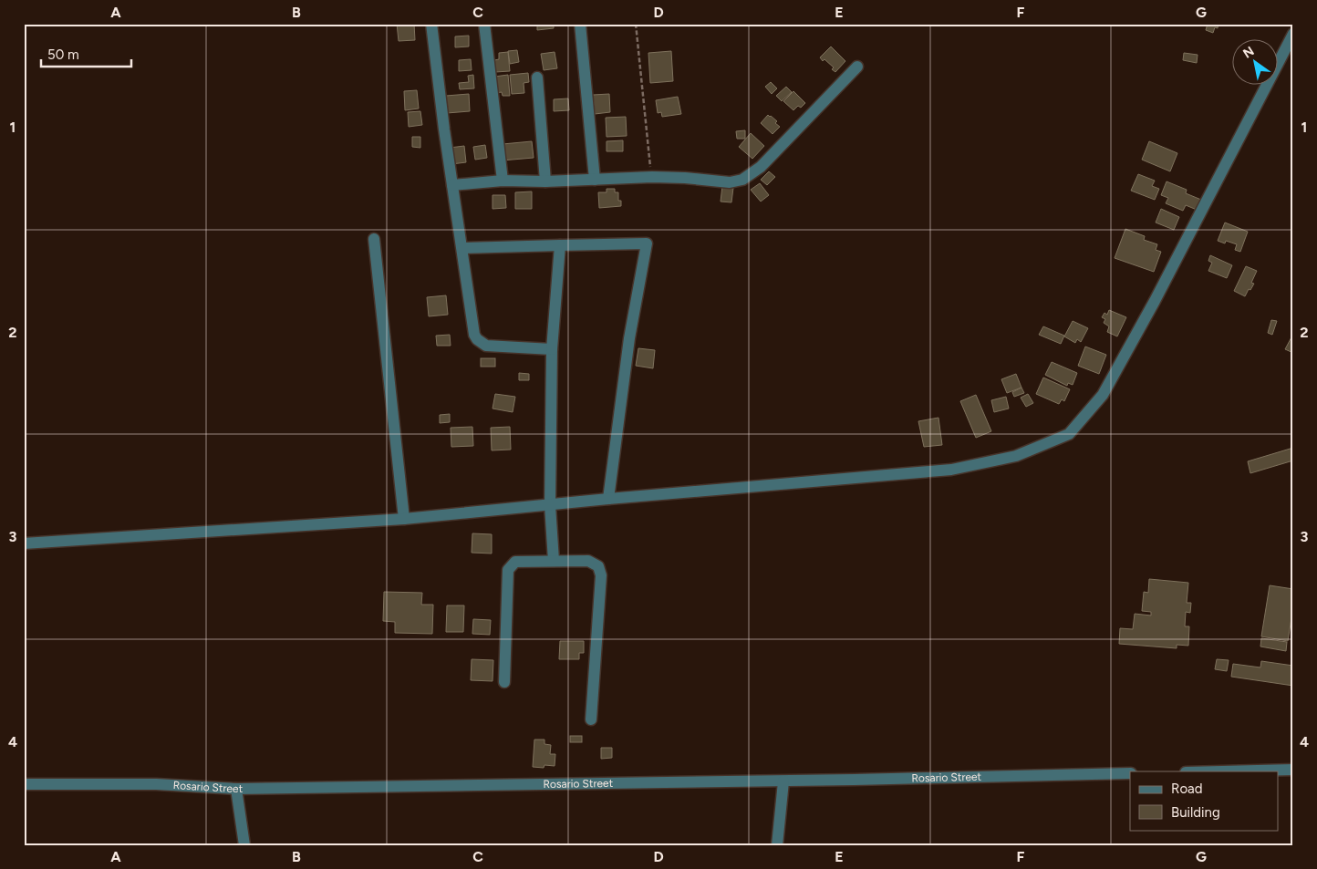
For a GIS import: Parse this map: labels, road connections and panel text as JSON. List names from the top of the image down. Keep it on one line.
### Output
{"streets":{"street":["Rosario Street"]},"legend":["Road","Building"],"scale_bar":"50 m","north":"top left","grid":{"columns":["A","B","C","D","E","F","G"],"rows":["1","2","3","4"]}}
